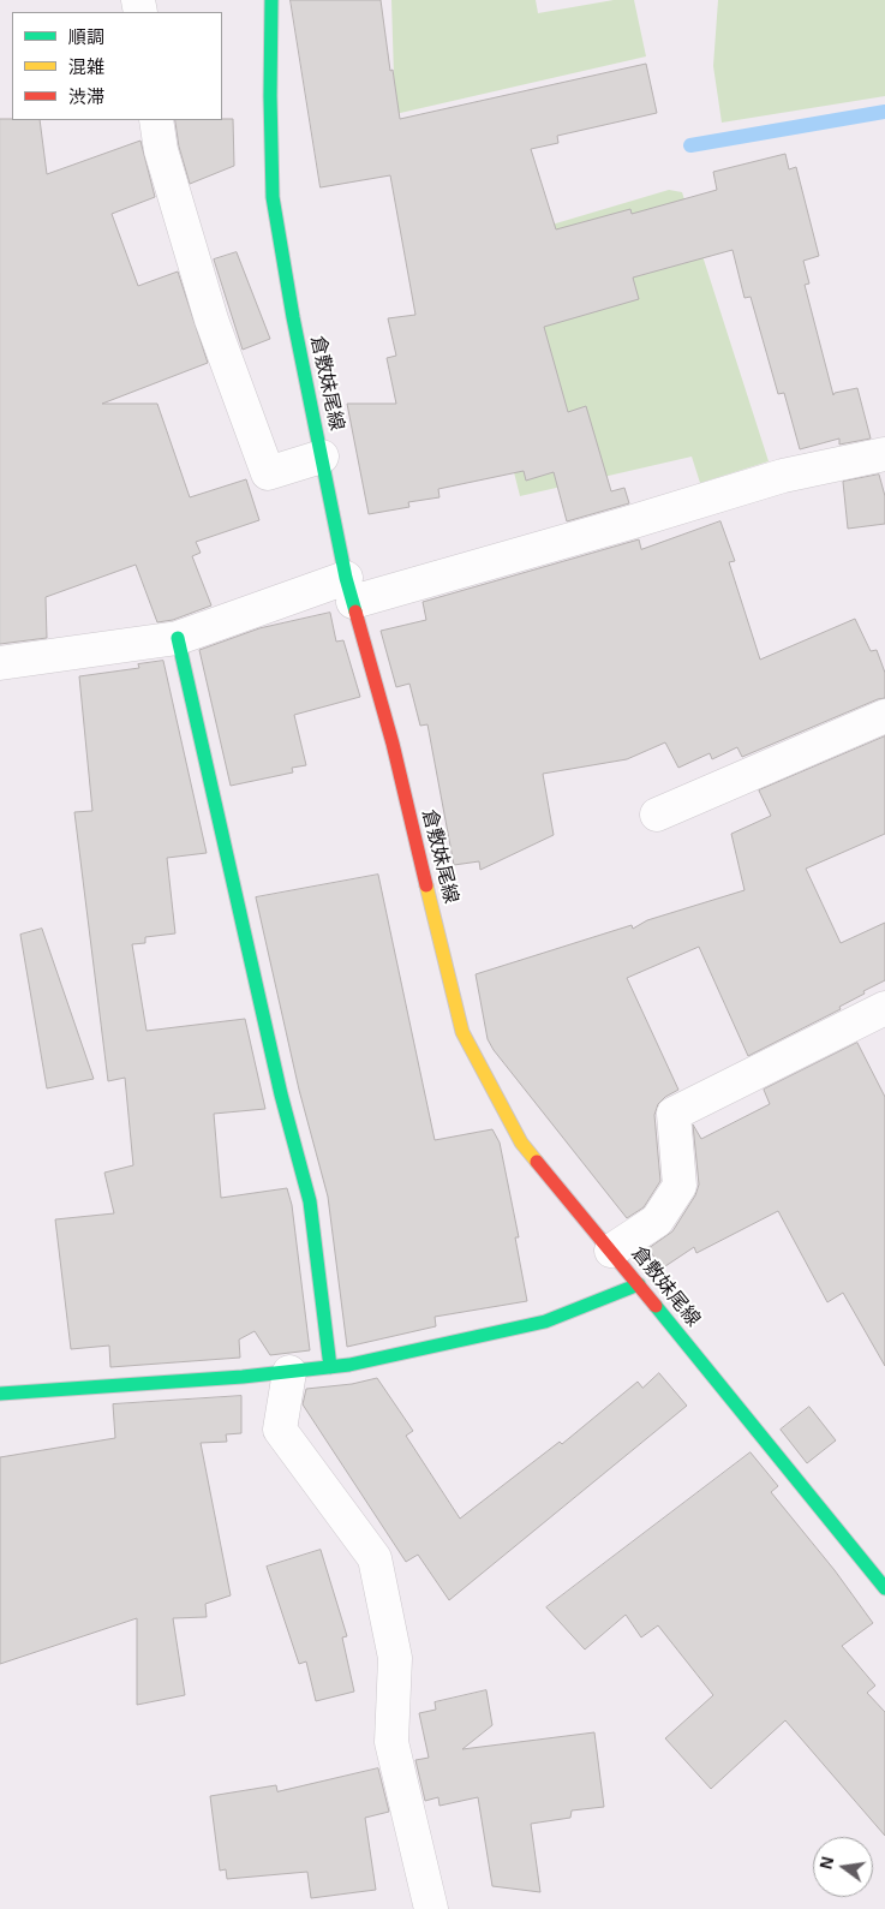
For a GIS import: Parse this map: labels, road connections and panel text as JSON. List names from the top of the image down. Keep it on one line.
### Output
{"streets":{"main road":["倉敷妹尾線"]},"legend":["順調","混雑","渋滞"],"north":"left"}
